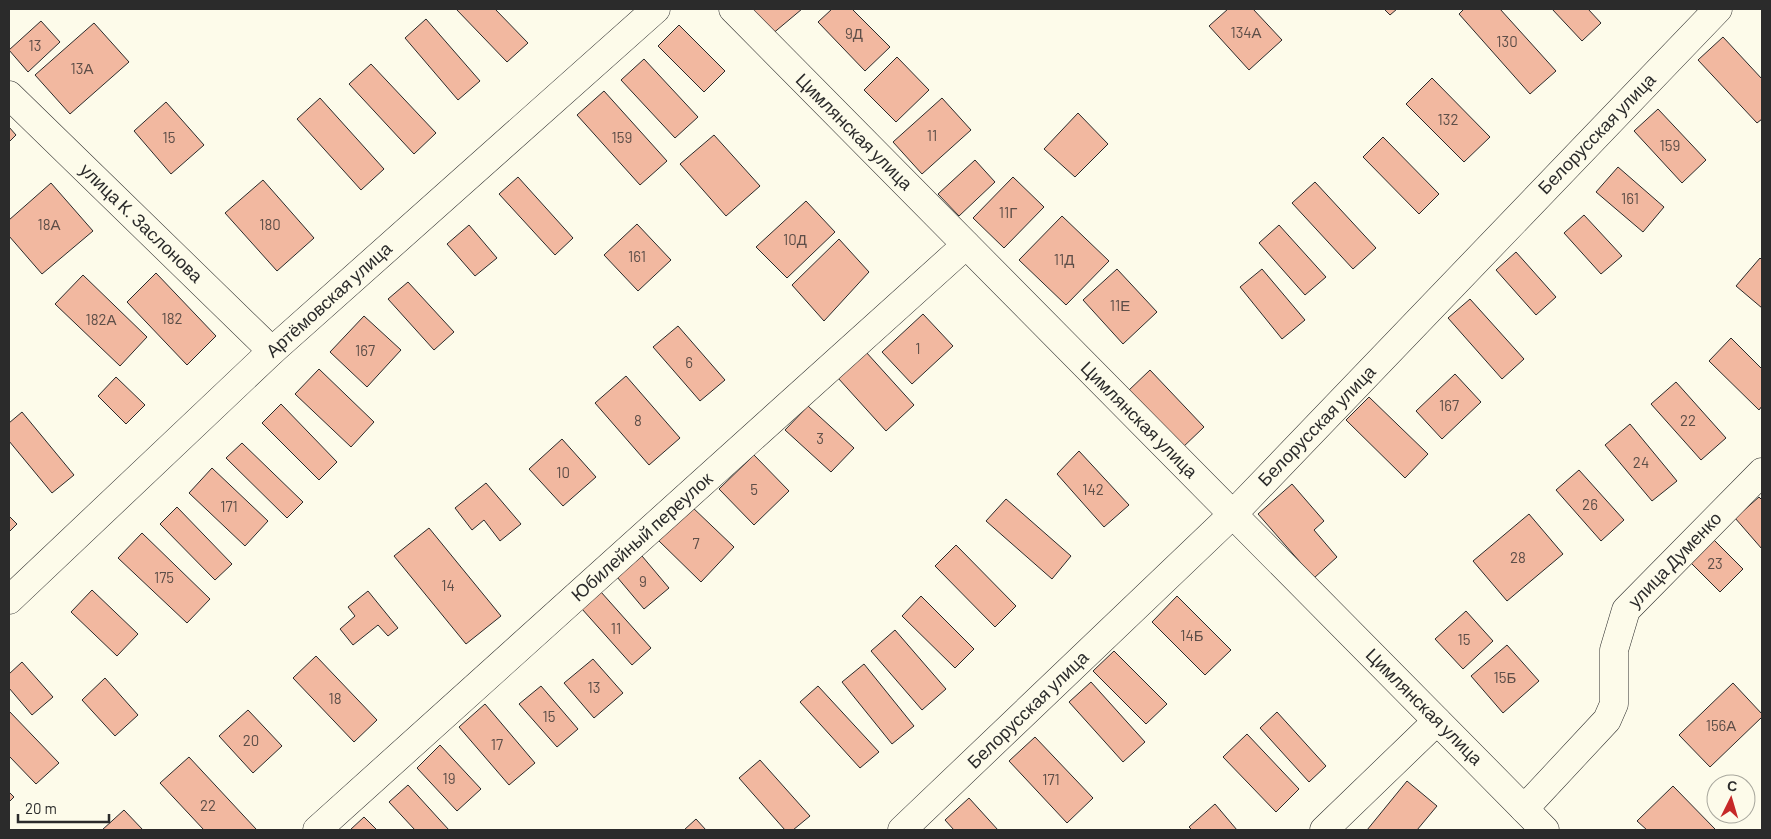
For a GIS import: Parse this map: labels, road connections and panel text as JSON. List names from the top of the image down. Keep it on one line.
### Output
{"streets":{"street":["Цимлянская улица","Белорусская улица","улица К. Заслонова","Артёмовская улица","Юбилейный переулок","улица Думенко"]},"crossings":[["Цимлянская улица","Белорусская улица"],["Цимлянская улица","Юбилейный переулок"],["Цимлянская улица","улица Думенко"],["улица К. Заслонова","Артёмовская улица"]],"house_numbers":["134А","9Д","130","13","13А","132","11","15","159","159","161","11Г","18А","180","10Д","161","11Д","11Е","182","182А","1","167","6","167","8","22","3","24","10","5","142","26","171","7","28","23","175","9","14","11","14Б","15","15Б","13","18","15","156А","20","17","19","171","22"],"scale_bar":"20 m","north":"top"}
